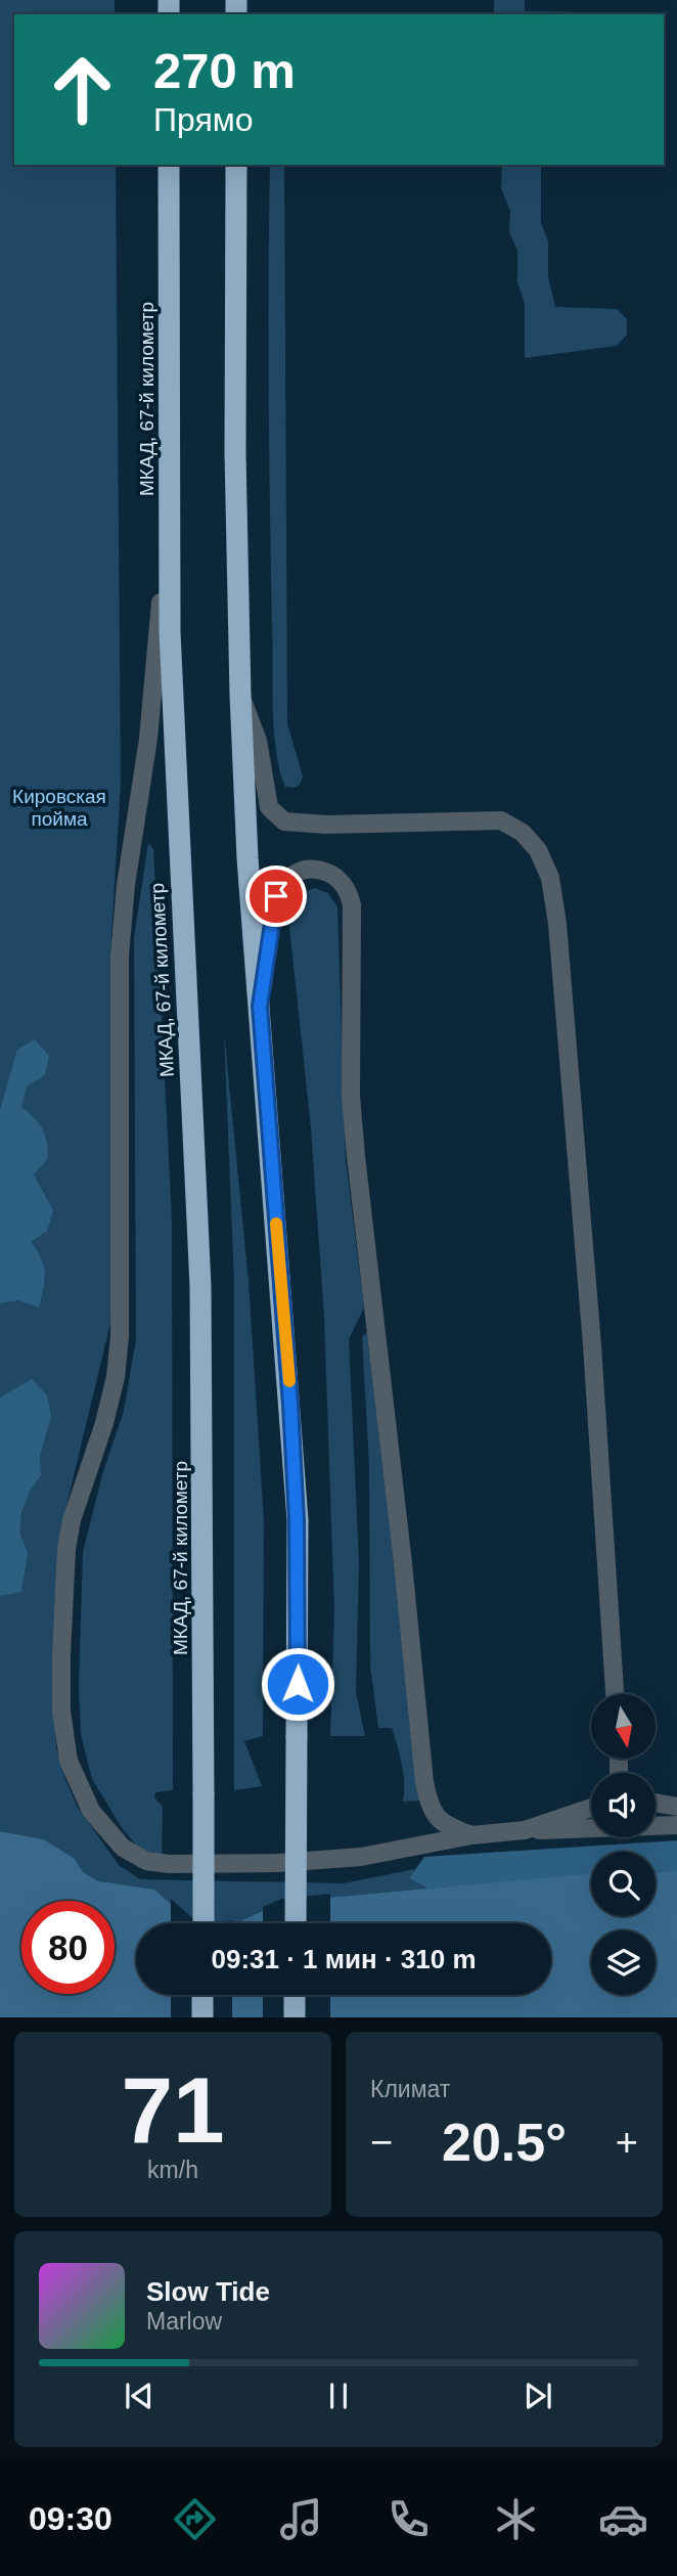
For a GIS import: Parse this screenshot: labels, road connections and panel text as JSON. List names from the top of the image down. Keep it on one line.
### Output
{"streets":{"highway":["МКАД, 67-й километр"]},"parks":["Кировская пойма"],"north":"bottom","page":{"turn":["270 m","Прямо"],"limit":"80","trip":"09:31 · 1 мин · 310 m","tile":[["71","km/h"],"Климат"],"heat":["−","20.5°","+"],"song":["Slow Tide","Marlow"],"tabs":"09:30"}}
